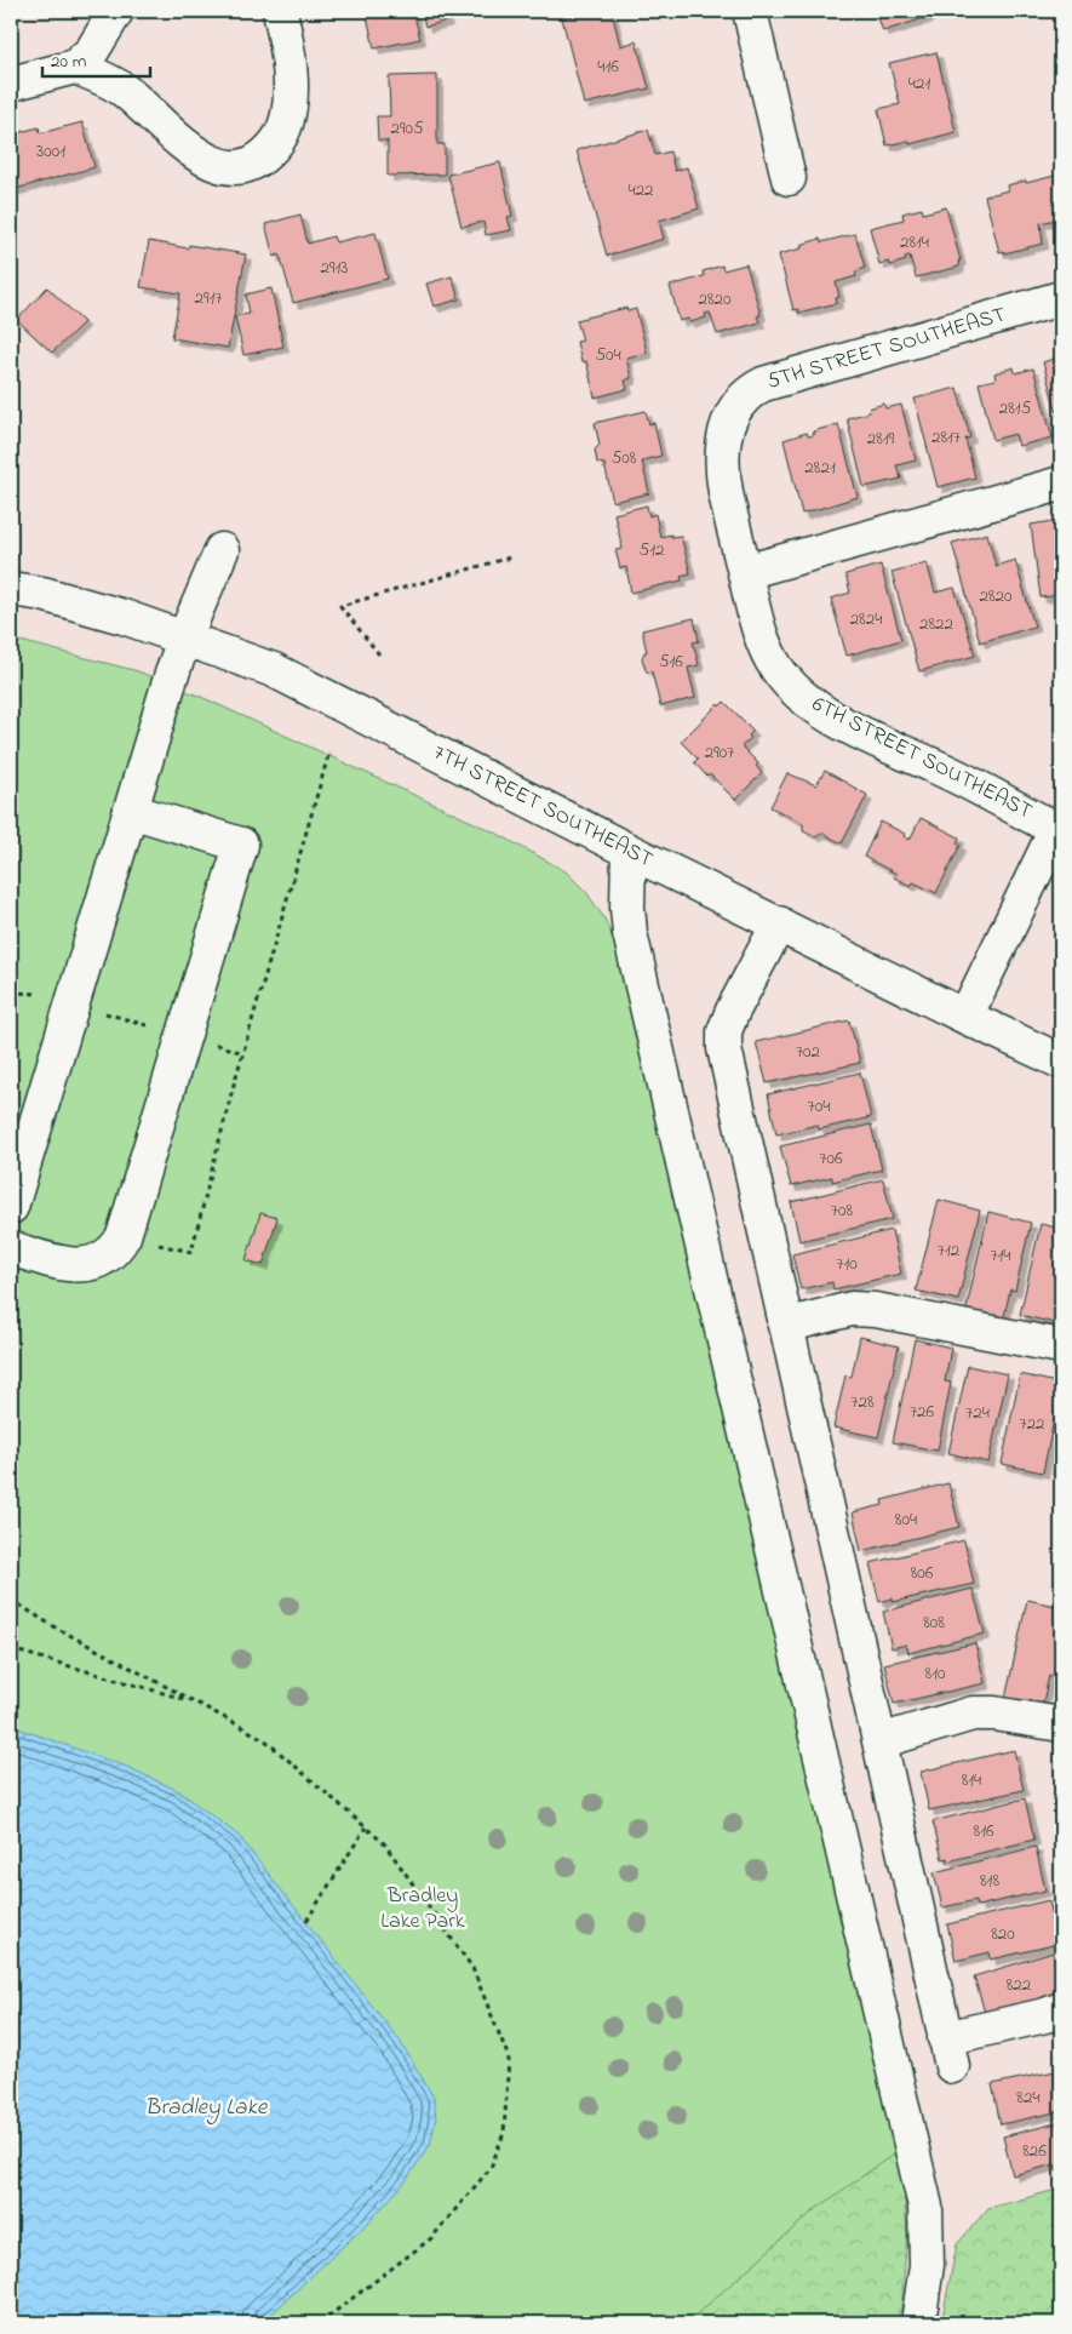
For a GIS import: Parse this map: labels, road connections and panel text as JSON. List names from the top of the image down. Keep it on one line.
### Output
{"streets":{"street":["5TH STREET SOUTHEAST","6TH STREET SOUTHEAST","7TH STREET SOUTHEAST"]},"crossings":[["5TH STREET SOUTHEAST","6TH STREET SOUTHEAST"]],"water":["Bradley Lake"],"parks":["Bradley Lake Park"],"house_numbers":["416","421","2905","3001","422","2814","2913","2917","2820","504","2815","2817","2819","508","2821","512","2820","2824","2822","516","2907","702","704","706","708","712","714","710","728","726","724","722","804","806","808","810","814","816","818","820","822","824","826"],"scale_bar":"20 m"}
